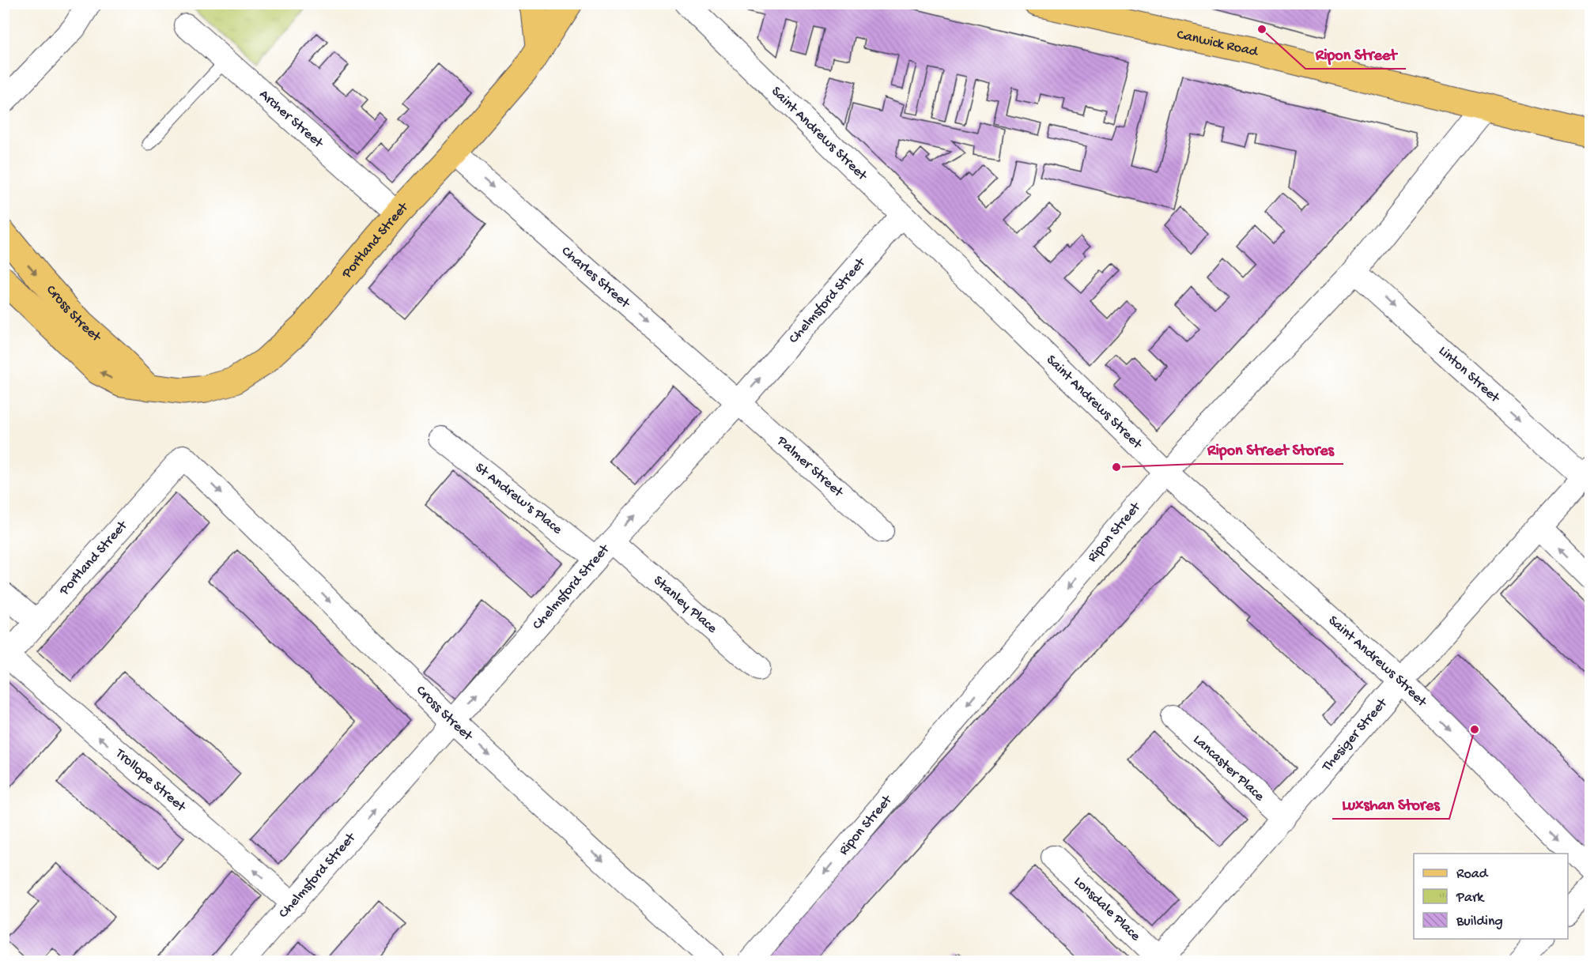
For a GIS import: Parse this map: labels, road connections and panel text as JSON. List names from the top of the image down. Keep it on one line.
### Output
{"streets":{"main road":["Canwick Road","Portland Street","Cross Street"],"street":["Archer Street","Saint Andrews Street","Charles Street","Chelmsford Street","Linton Street","Palmer Street","St Andrew's Place","Ripon Street","Stanley Place","Thesiger Street","Lancaster Place","Trollope Street","Lonsdale Place"]},"crossings":[["Canwick Road","Ripon Street"],["Archer Street","Portland Street"],["Saint Andrews Street","Chelmsford Street"],["Saint Andrews Street","Ripon Street"],["Saint Andrews Street","Thesiger Street"],["Portland Street","Charles Street"],["Portland Street","Cross Street"],["Portland Street","Trollope Street"],["Charles Street","Chelmsford Street"],["Charles Street","Palmer Street"],["Chelmsford Street","Cross Street"],["Chelmsford Street","Palmer Street"],["Chelmsford Street","St Andrew's Place"],["Chelmsford Street","Stanley Place"],["Chelmsford Street","Trollope Street"],["Linton Street","Ripon Street"],["Linton Street","Thesiger Street"],["Thesiger Street","Lancaster Place"],["Thesiger Street","Lonsdale Place"]],"one_way":["Charles Street","Chelmsford Street","Linton Street","Ripon Street","Trollope Street"],"places":["Ripon Street","Ripon Street Stores","Luxshan Stores"],"legend":["Road","Park","Building"]}
